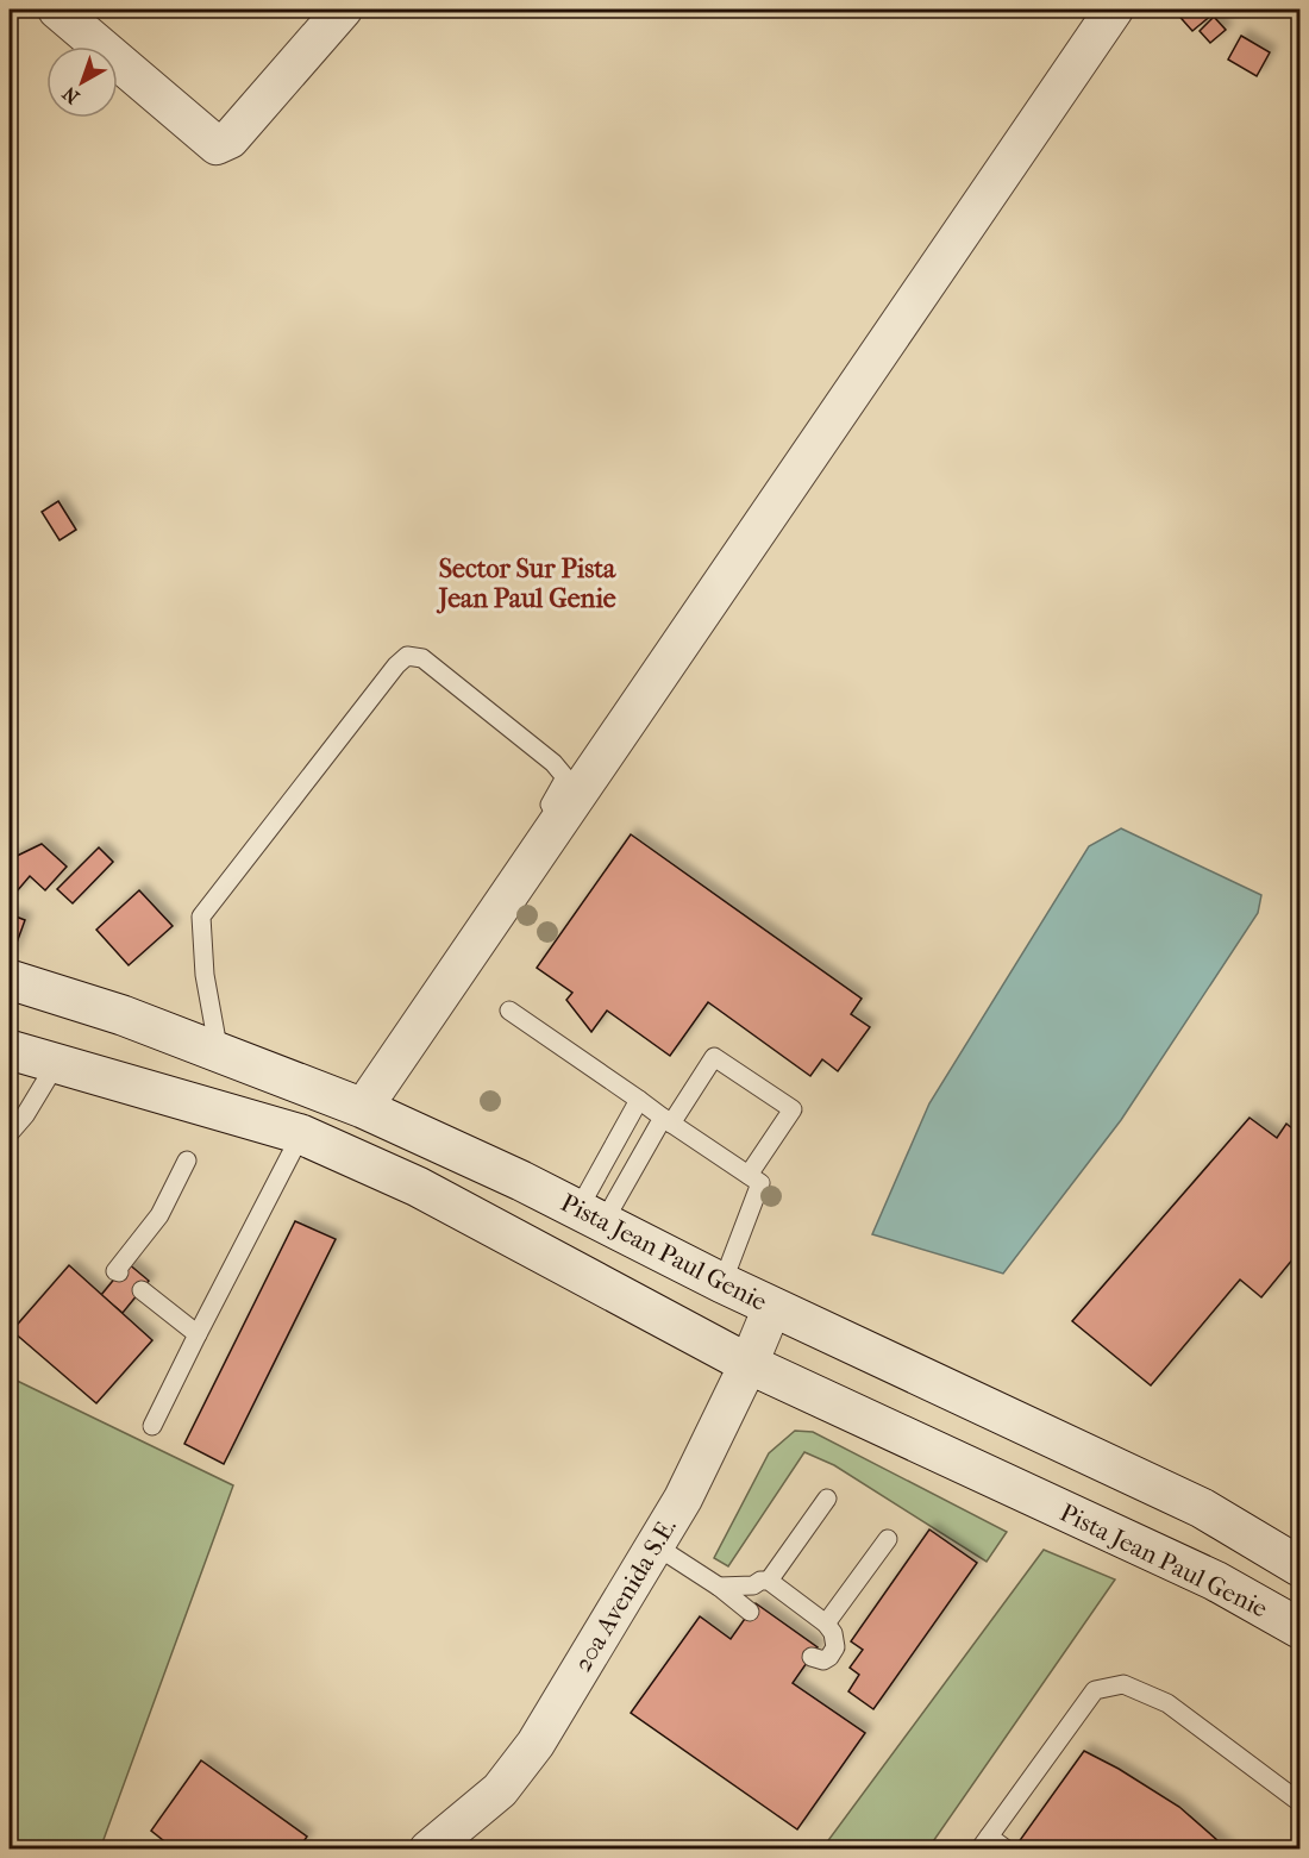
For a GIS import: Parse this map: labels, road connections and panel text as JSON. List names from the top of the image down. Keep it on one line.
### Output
{"streets":{"main road":["Pista Jean Paul Genie"],"street":["20a Avenida S.E."]},"crossings":[["Pista Jean Paul Genie","20a Avenida S.E."]],"districts":["Sector Sur Pista Jean Paul Genie"],"north":"bottom left"}
